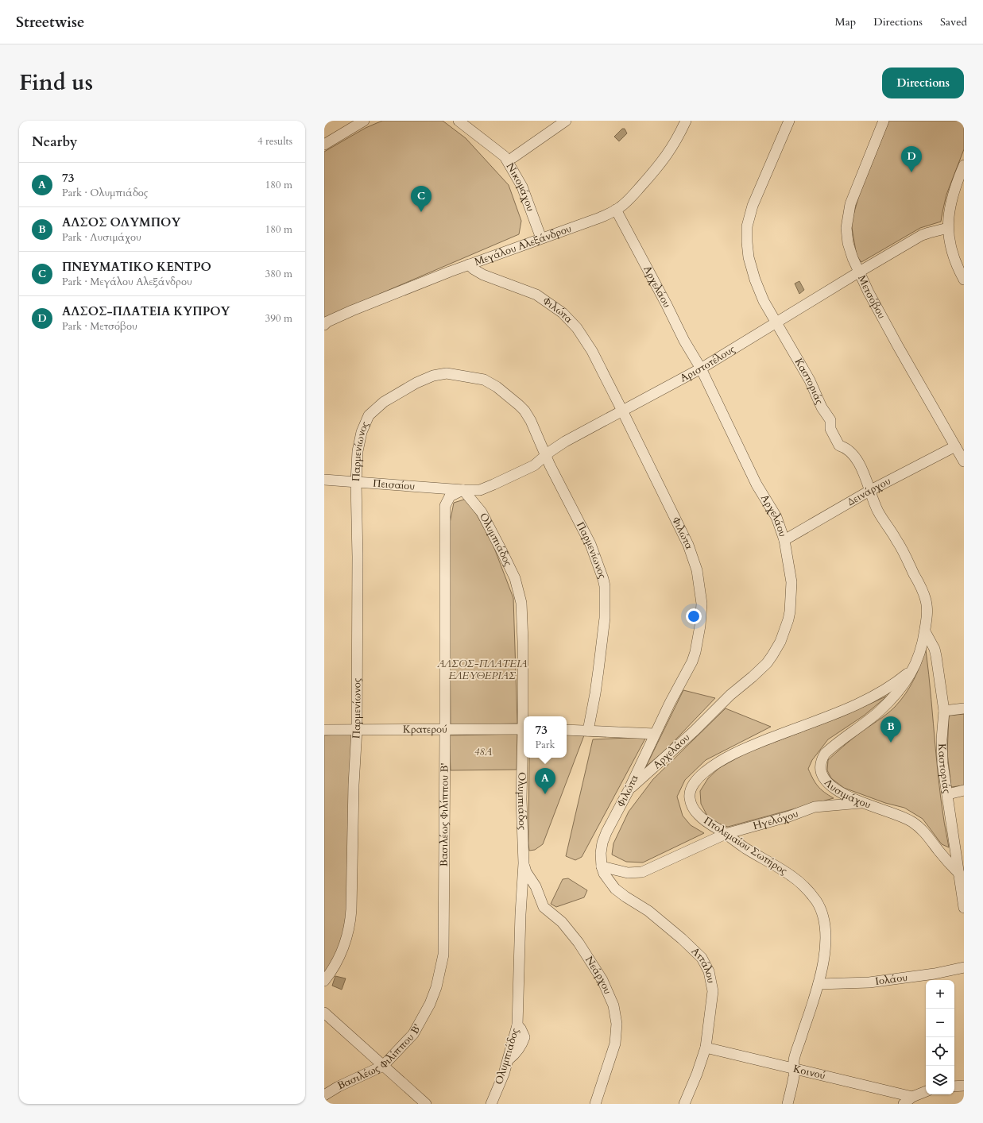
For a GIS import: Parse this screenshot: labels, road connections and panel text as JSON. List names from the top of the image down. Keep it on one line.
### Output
{"streets":{"street":["Νικομάχου","Μεγάλου Αλεξάνδρου","Αρχελάου","Μετσόβου","Φιλώτα","Αριστοτέλους","Καστοριάς","Παρμενίωνος","Πεισαίου","Δεινάρχου","Ολυμπιάδος","Κρατερού","Λυσιμάχου","Βασιλέως Φιλίππου Β'","Ηγελόχου","Πτολεμαίου Σωτήρος","Αττάλου","Νεάρχου","Ιολάου","Κοινού"]},"crossings":[["Νικομάχου","Μεγάλου Αλεξάνδρου"],["Μεγάλου Αλεξάνδρου","Αρχελάου"],["Μεγάλου Αλεξάνδρου","Φιλώτα"],["Αρχελάου","Φιλώτα"],["Αρχελάου","Αριστοτέλους"],["Αρχελάου","Δεινάρχου"],["Μετσόβου","Αριστοτέλους"],["Μετσόβου","Δεινάρχου"],["Φιλώτα","Αριστοτέλους"],["Φιλώτα","Ηγελόχου"],["Φιλώτα","Αττάλου"],["Αριστοτέλους","Καστοριάς"],["Αριστοτέλους","Παρμενίωνος"],["Αριστοτέλους","Πεισαίου"],["Αριστοτέλους","Ολυμπιάδος"],["Αριστοτέλους","Βασιλέως Φιλίππου Β'"],["Καστοριάς","Δεινάρχου"],["Καστοριάς","Λυσιμάχου"],["Καστοριάς","Πτολεμαίου Σωτήρος"],["Παρμενίωνος","Πεισαίου"],["Παρμενίωνος","Κρατερού"],["Πεισαίου","Ολυμπιάδος"],["Πεισαίου","Βασιλέως Φιλίππου Β'"],["Ολυμπιάδος","Βασιλέως Φιλίππου Β'"],["Ολυμπιάδος","Νεάρχου"],["Κρατερού","Βασιλέως Φιλίππου Β'"],["Λυσιμάχου","Ηγελόχου"],["Λυσιμάχου","Πτολεμαίου Σωτήρος"],["Ηγελόχου","Πτολεμαίου Σωτήρος"],["Ηγελόχου","Αττάλου"],["Πτολεμαίου Σωτήρος","Ιολάου"],["Πτολεμαίου Σωτήρος","Κοινού"],["Αττάλου","Κοινού"]],"parks":["ΑΛΣΟΣ-ΠΛΑΤΕΙΑ ΕΛΕΥΘΕΡΙΑΣ","48Α"],"page":{"header":"Streetwise","nav":["Map","Directions","Saved"],"title":"Find us","buttons":"Directions","heading":["Nearby","4 results"],"pins":["D","C","B","A"],"list":[{"mark":"A","name":"73","note":"Park · Ολυμπιάδος","value":"180 m"},{"mark":"B","name":"ΑΛΣΟΣ ΟΛΥΜΠΟΥ","note":"Park · Λυσιμάχου","value":"180 m"},{"mark":"C","name":"ΠΝΕΥΜΑΤΙΚΟ ΚΕΝΤΡΟ","note":"Park · Μεγάλου Αλεξάνδρου","value":"380 m"},{"mark":"D","name":"ΑΛΣΟΣ-ΠΛΑΤΕΙΑ ΚΥΠΡΟΥ","note":"Park · Μετσόβου","value":"390 m"}],"popup":["73","Park"],"map_buttons":["+","−"]}}
